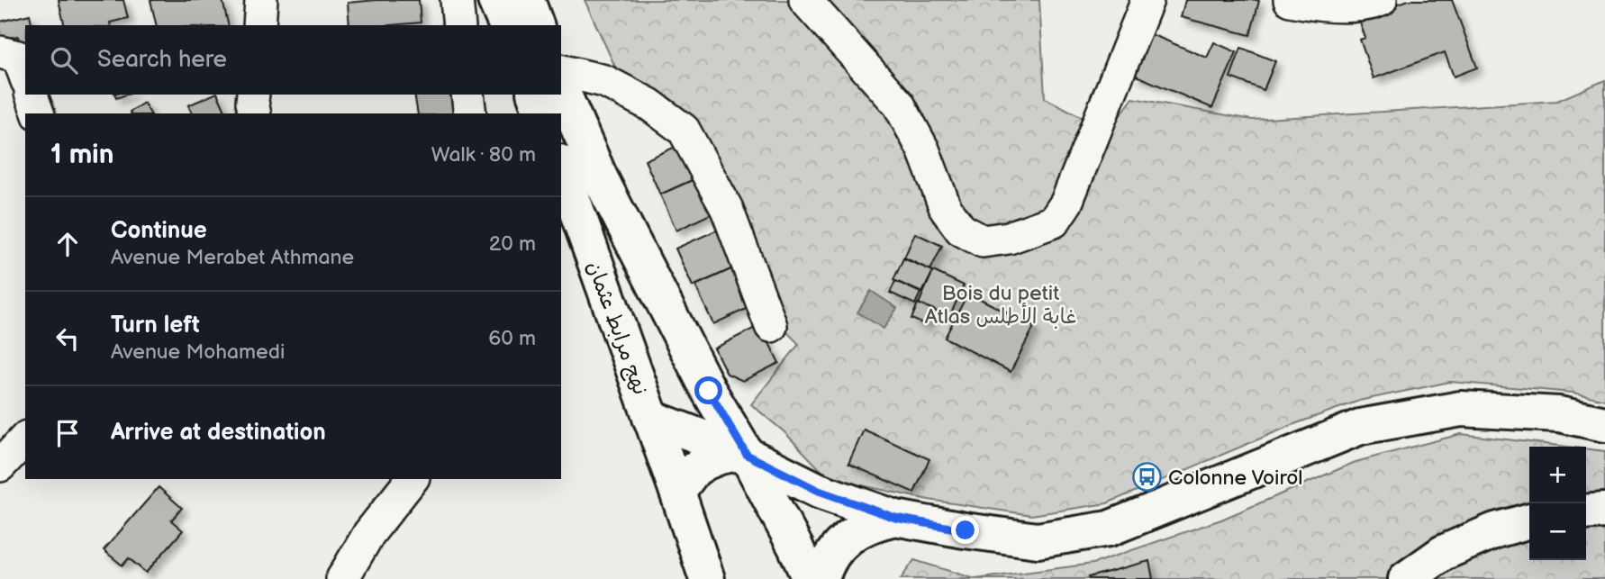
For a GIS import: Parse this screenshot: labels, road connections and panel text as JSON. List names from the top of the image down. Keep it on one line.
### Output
{"streets":{"main road":["نهج مرابط عثمان"]},"parks":["Bois du petit Atlas غابة الأطلس"],"places":{"bus stop":["Colonne Voirol"]},"page":{"search":"Search here","heading":["1 min","Walk · 80 m"],"list":[["Continue","Avenue Merabet Athmane","20 m"],["Turn left","Avenue Mohamedi","60 m"],"Arrive at destination"],"map_buttons":["+","−"]}}
